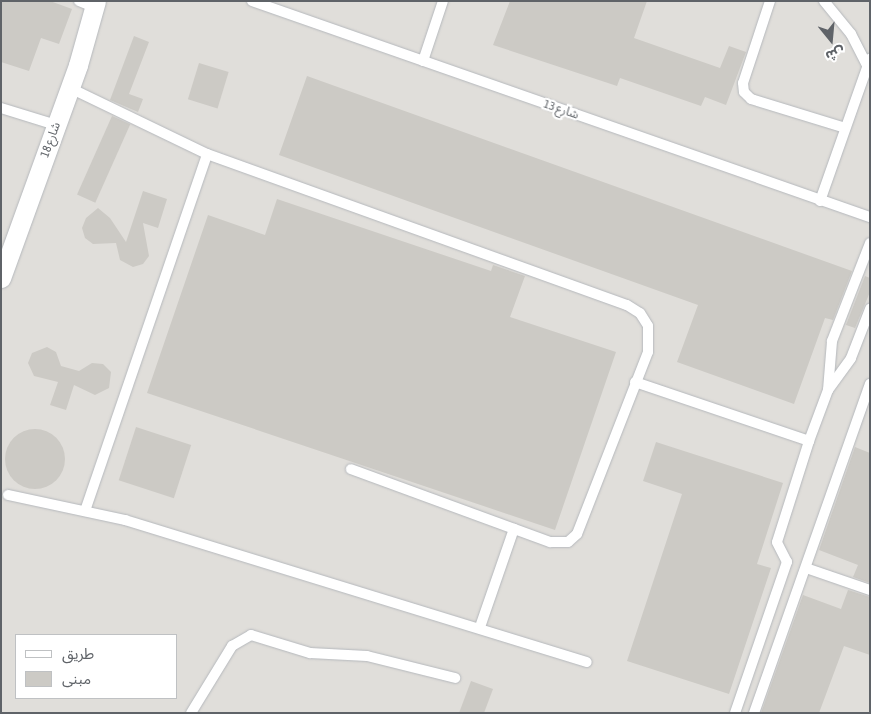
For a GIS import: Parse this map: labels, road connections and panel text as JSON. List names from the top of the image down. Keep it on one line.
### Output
{"streets":{"street":["شارع 18"],"lane":["شارع 13"]},"legend":["طريق","مبنى"],"north":"bottom"}
